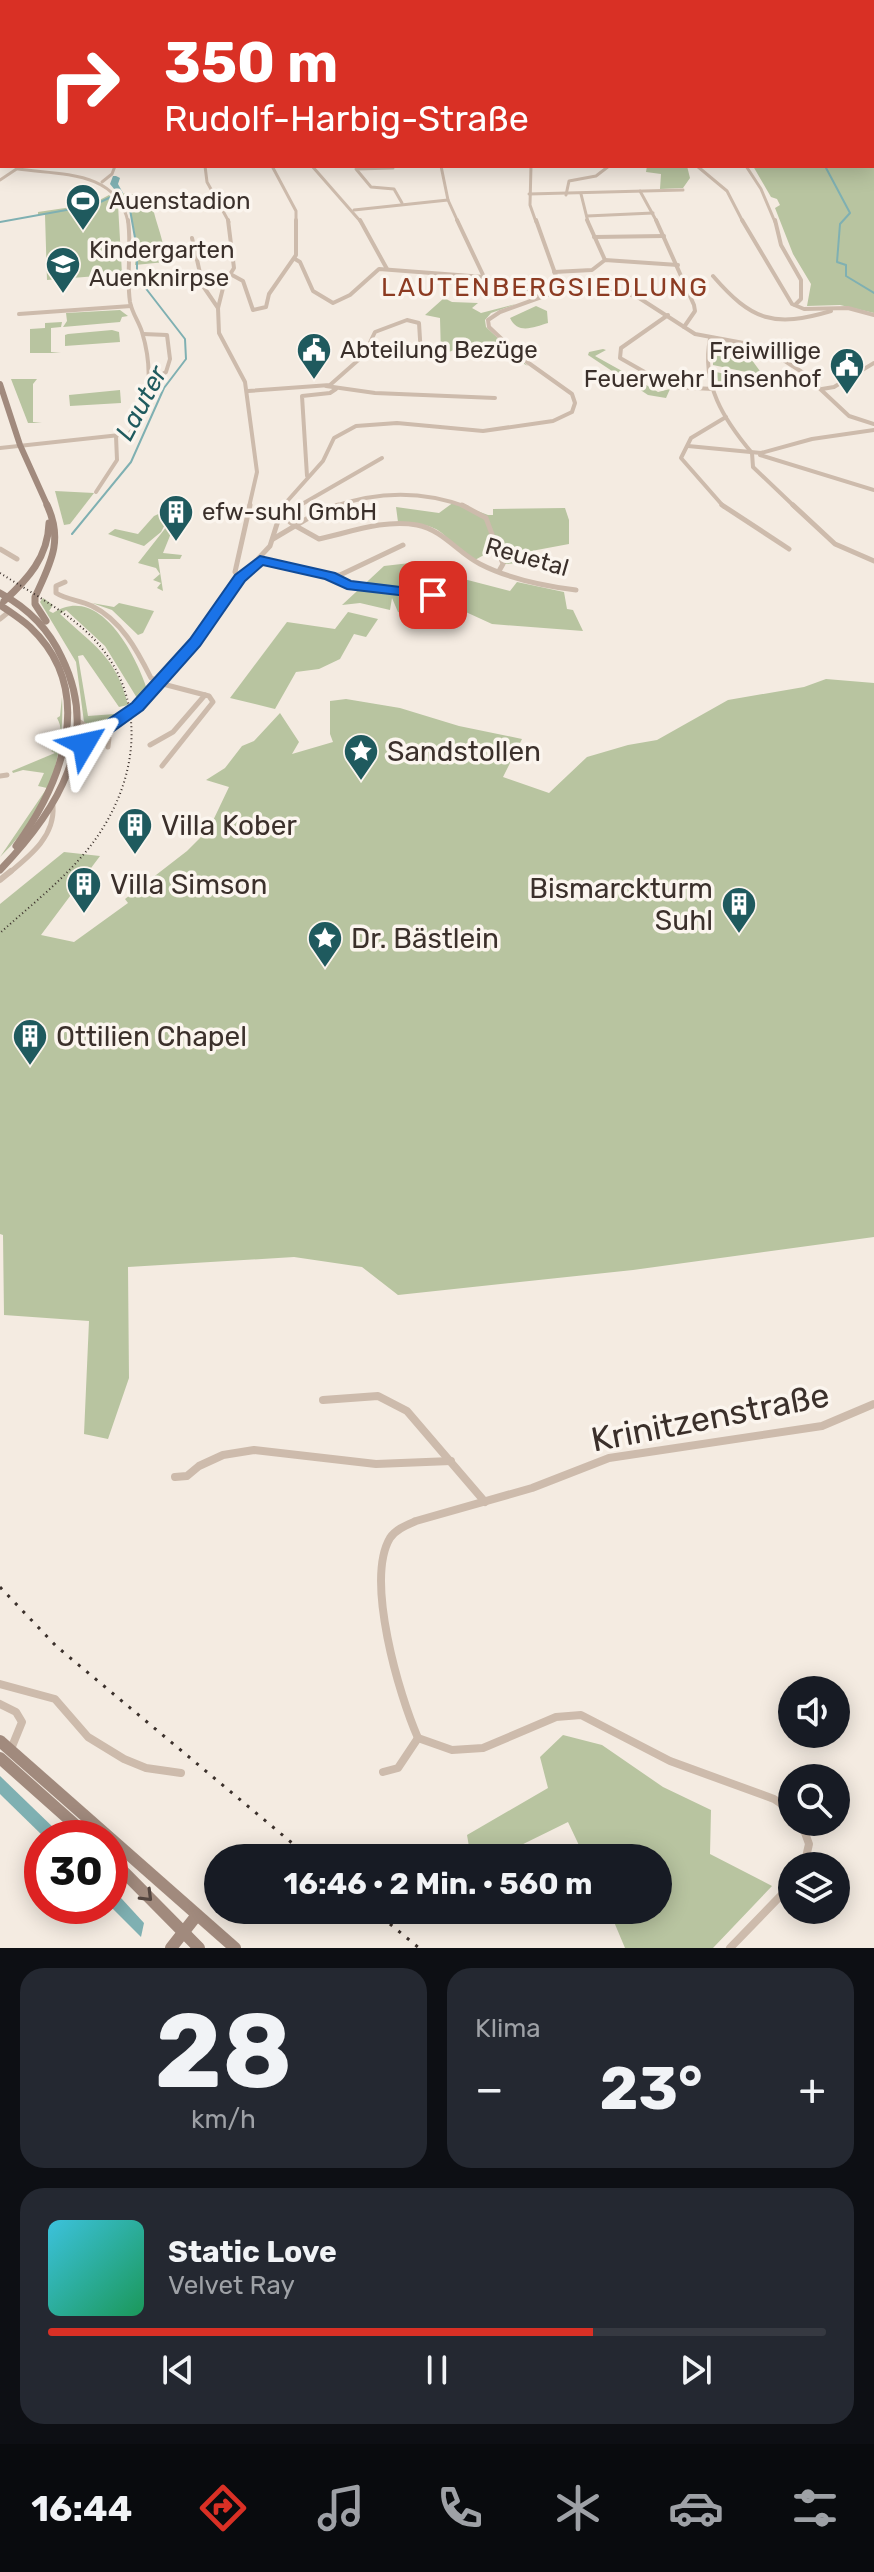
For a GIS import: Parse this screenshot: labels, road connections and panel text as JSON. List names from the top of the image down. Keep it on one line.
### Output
{"streets":{"street":["Reuetal","Krinitzenstraße"]},"districts":["LAUTENBERGSIEDLUNG"],"water":["Lauter"],"places":{"sports":["Auenstadion"],"school or university":["Kindergarten Auenknirpse"],"public building":["Abteilung Bezüge","Freiwillige Feuerwehr Linsenhof"],"building":["efw-suhl GmbH","Villa Kober","Villa Simson","Bismarckturm Suhl","Ottilien Chapel"],"place":["Sandstollen","Dr. Bästlein"]},"page":{"turn":["350 m","Rudolf-Harbig-Straße"],"limit":"30","trip":"16:46 · 2 Min. · 560 m","tile":[["28","km/h"],"Klima"],"heat":["−","23°","+"],"song":["Static Love","Velvet Ray"],"tabs":"16:44"}}
